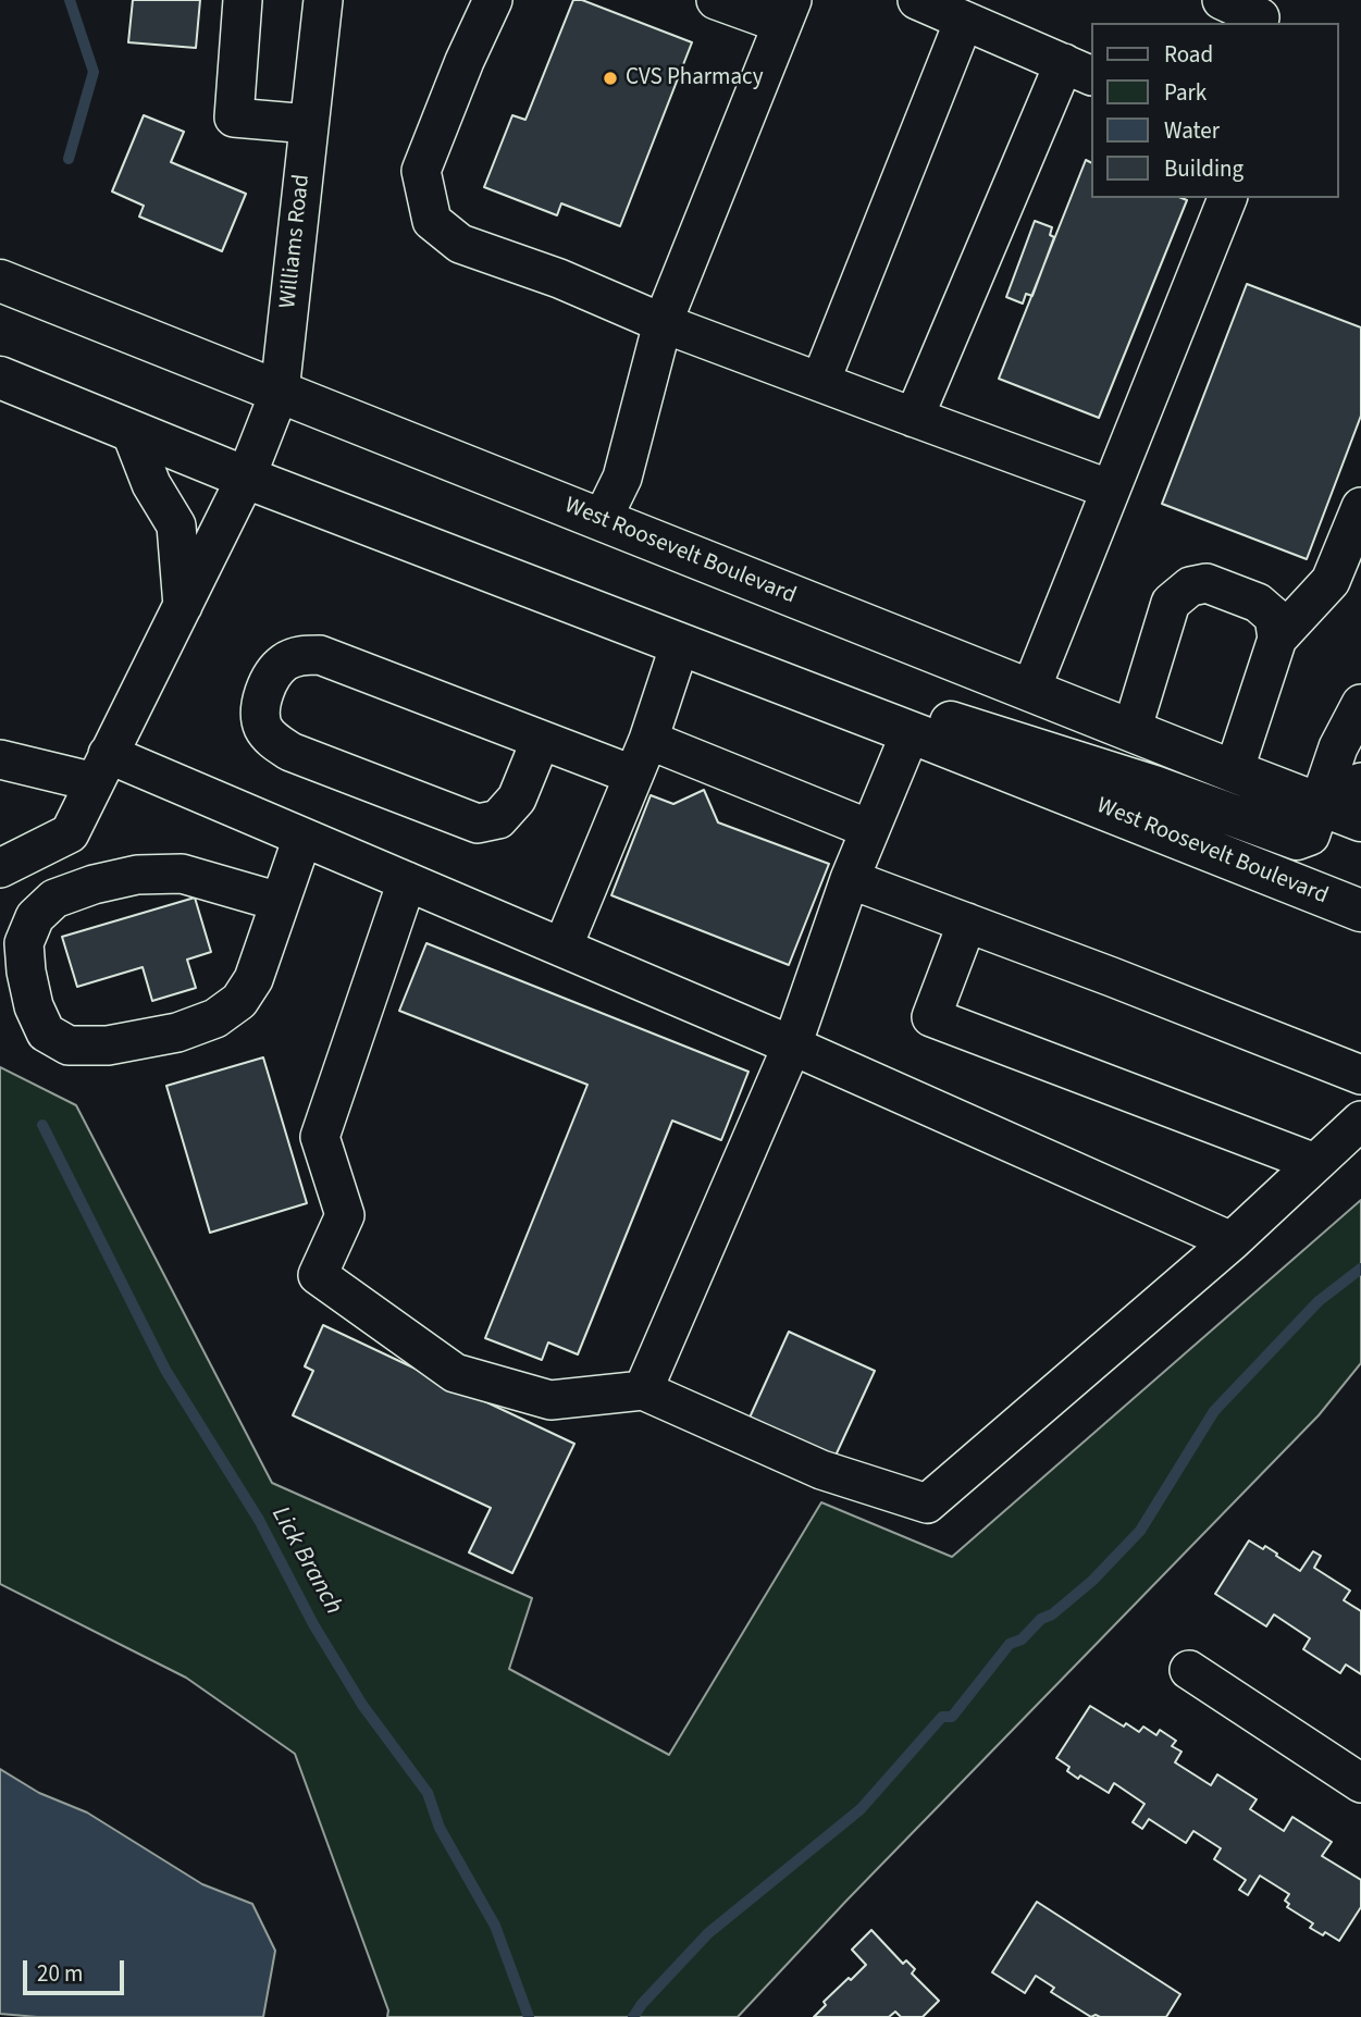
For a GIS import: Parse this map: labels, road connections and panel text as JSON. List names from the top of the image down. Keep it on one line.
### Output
{"streets":{"highway":["West Roosevelt Boulevard"],"street":["Williams Road"]},"crossings":[["Williams Road","West Roosevelt Boulevard"]],"water":["Lick Branch"],"places":["CVS Pharmacy"],"legend":["Road","Park","Water","Building"],"scale_bar":"20 m"}
